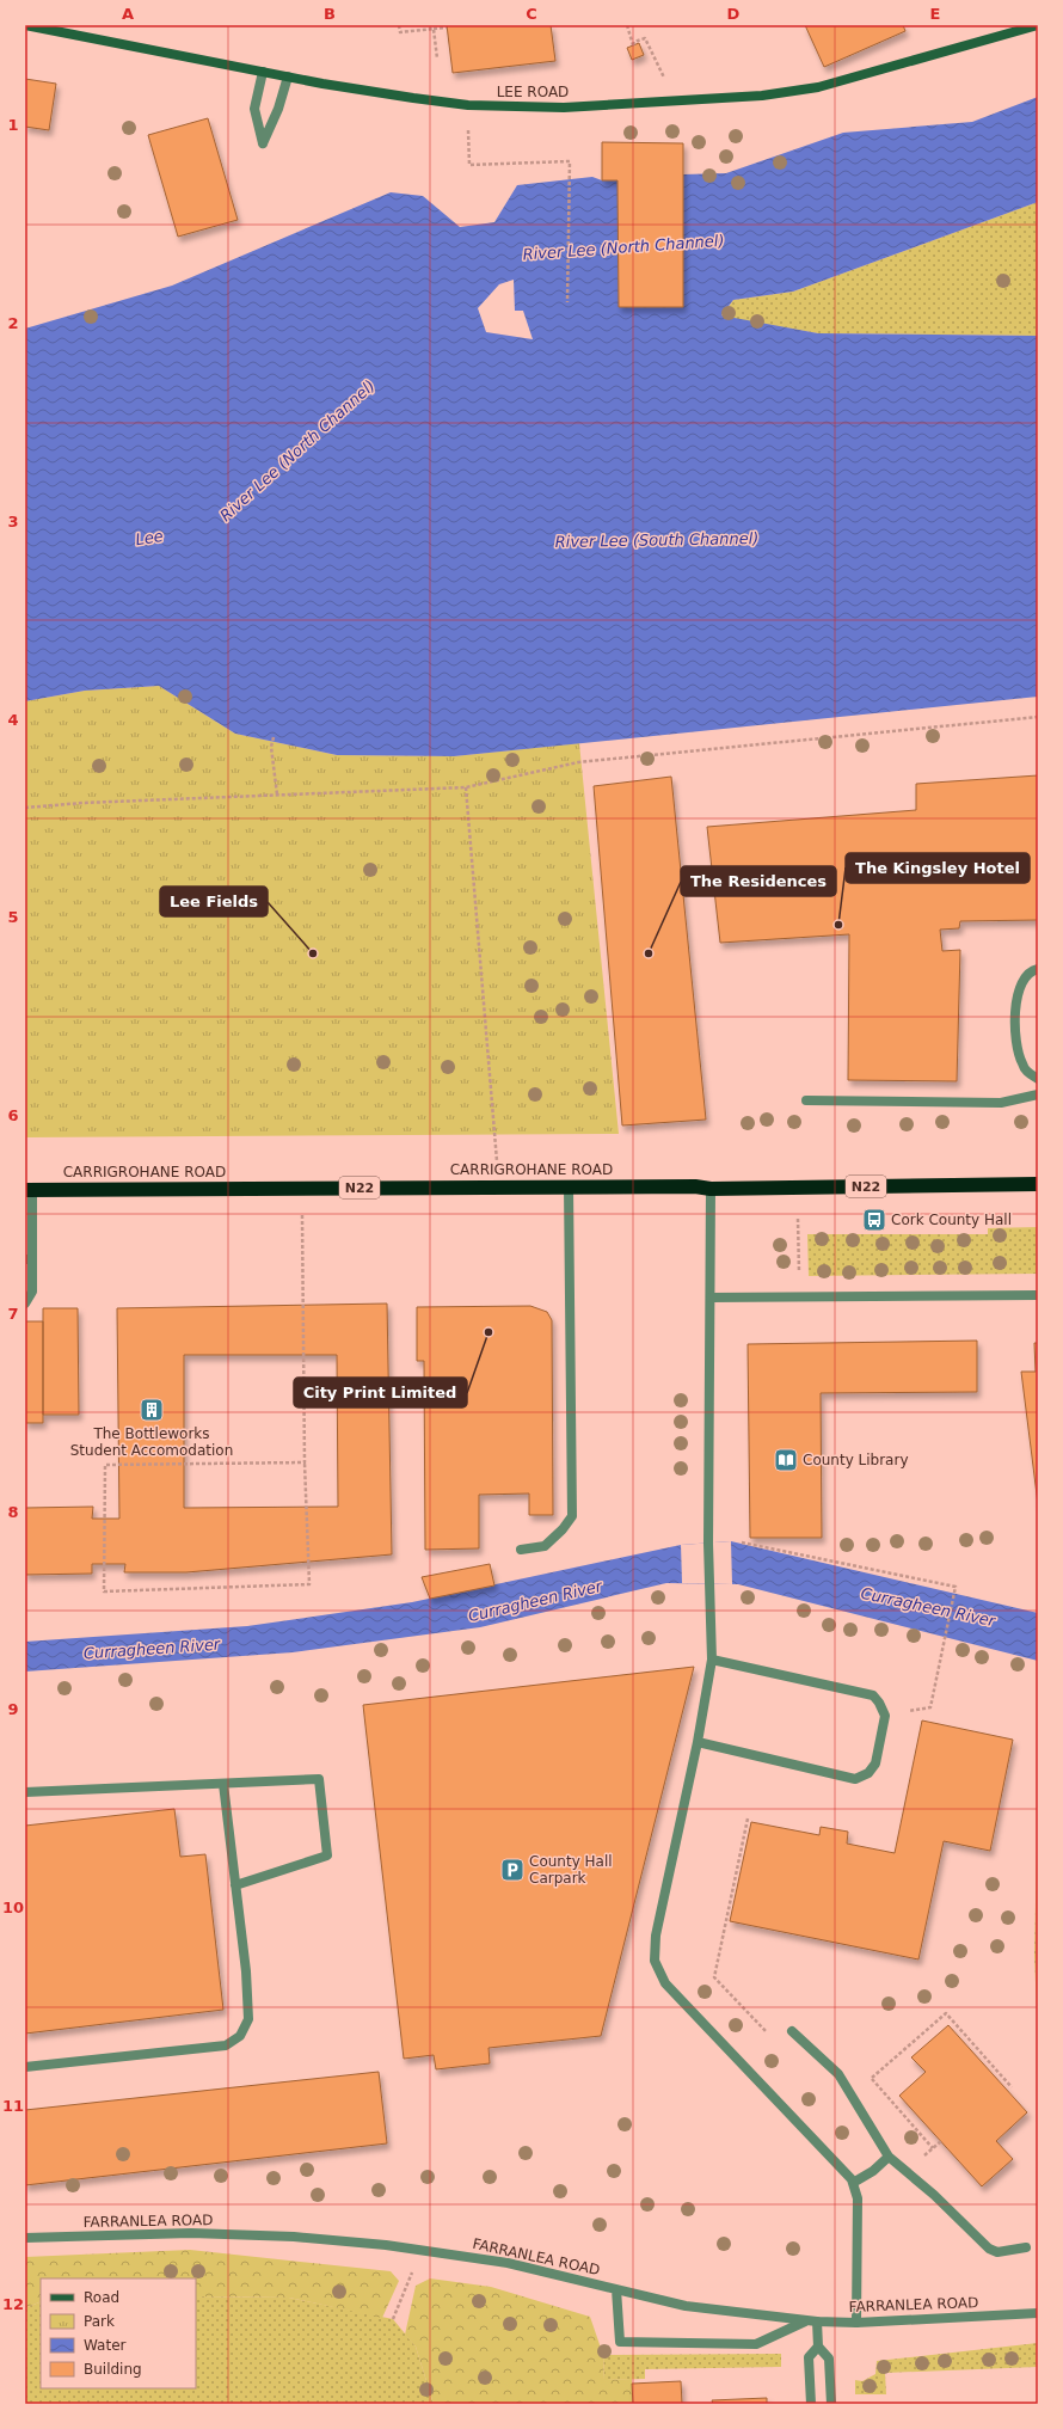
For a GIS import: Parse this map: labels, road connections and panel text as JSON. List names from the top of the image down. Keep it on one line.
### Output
{"streets":{"highway":["CARRIGROHANE ROAD","N22"],"street":["LEE ROAD","FARRANLEA ROAD"]},"water":["River Lee (North Channel)","Lee","River Lee (South Channel)","Curragheen River"],"places":{"other":["The Kingsley Hotel","Lee Fields","The Residences","City Print Limited"],"bus stop":["Cork County Hall"],"building":["The Bottleworks Student Accomodation"],"library":["County Library"],"parking":["County Hall Carpark"]},"legend":["Road","Park","Water","Building"],"grid":{"columns":["A","B","C","D","E"],"rows":["1","2","3","4","5","6","7","8","9","10","11","12"]}}
